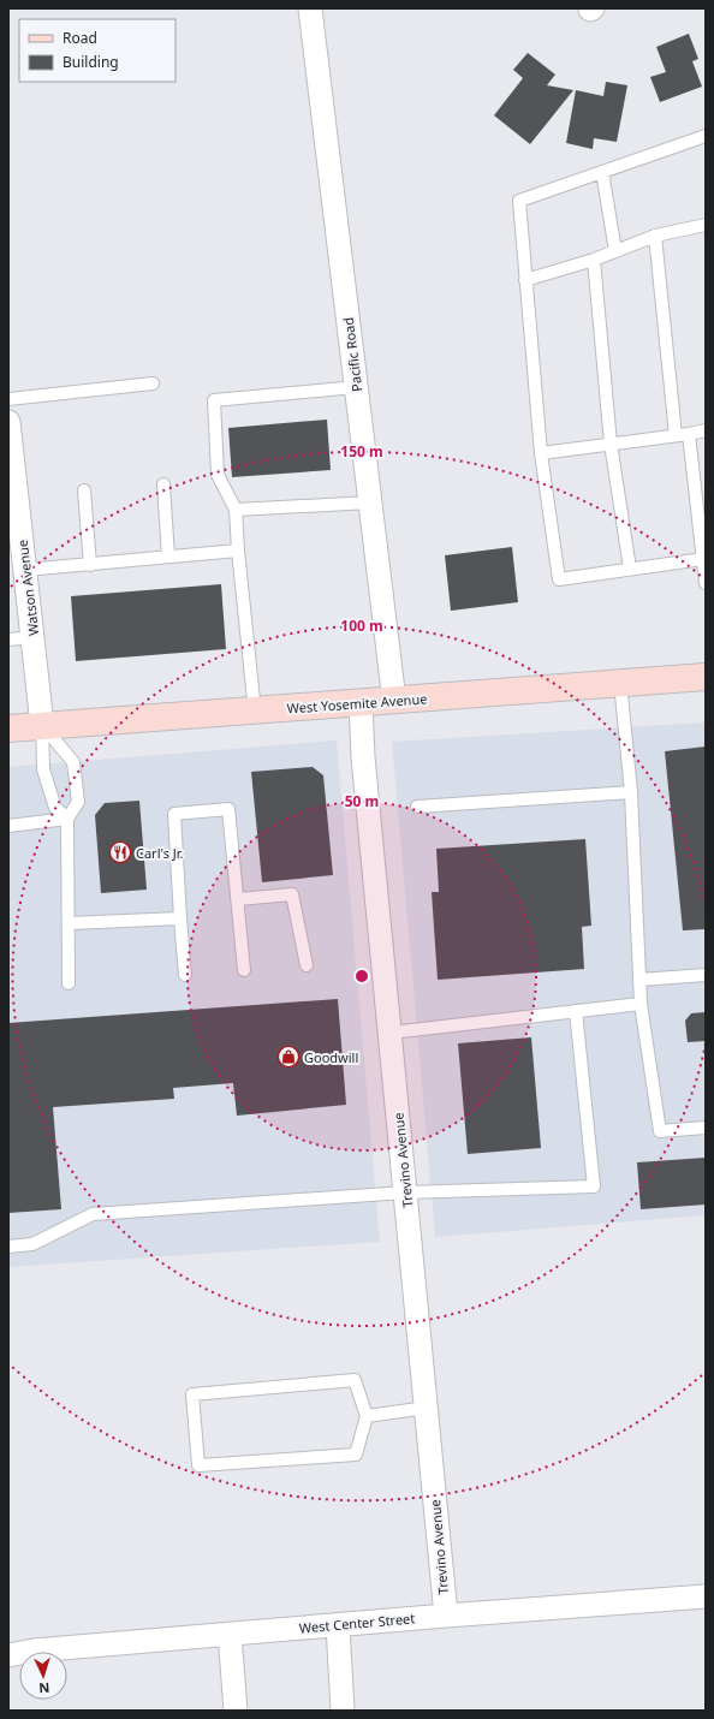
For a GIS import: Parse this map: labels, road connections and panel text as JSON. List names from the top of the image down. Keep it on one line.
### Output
{"streets":{"main road":["West Yosemite Avenue"],"street":["Pacific Road","Watson Avenue","Trevino Avenue","West Center Street"]},"crossings":[["Pacific Road","West Yosemite Avenue"],["Watson Avenue","West Yosemite Avenue"],["West Yosemite Avenue","Trevino Avenue"],["Trevino Avenue","West Center Street"]],"places":{"restaurant":["Carl's Jr."],"shop":["Goodwill"]},"legend":["Road","Building"],"north":"bottom","rings":["150 m","100 m","50 m"]}
